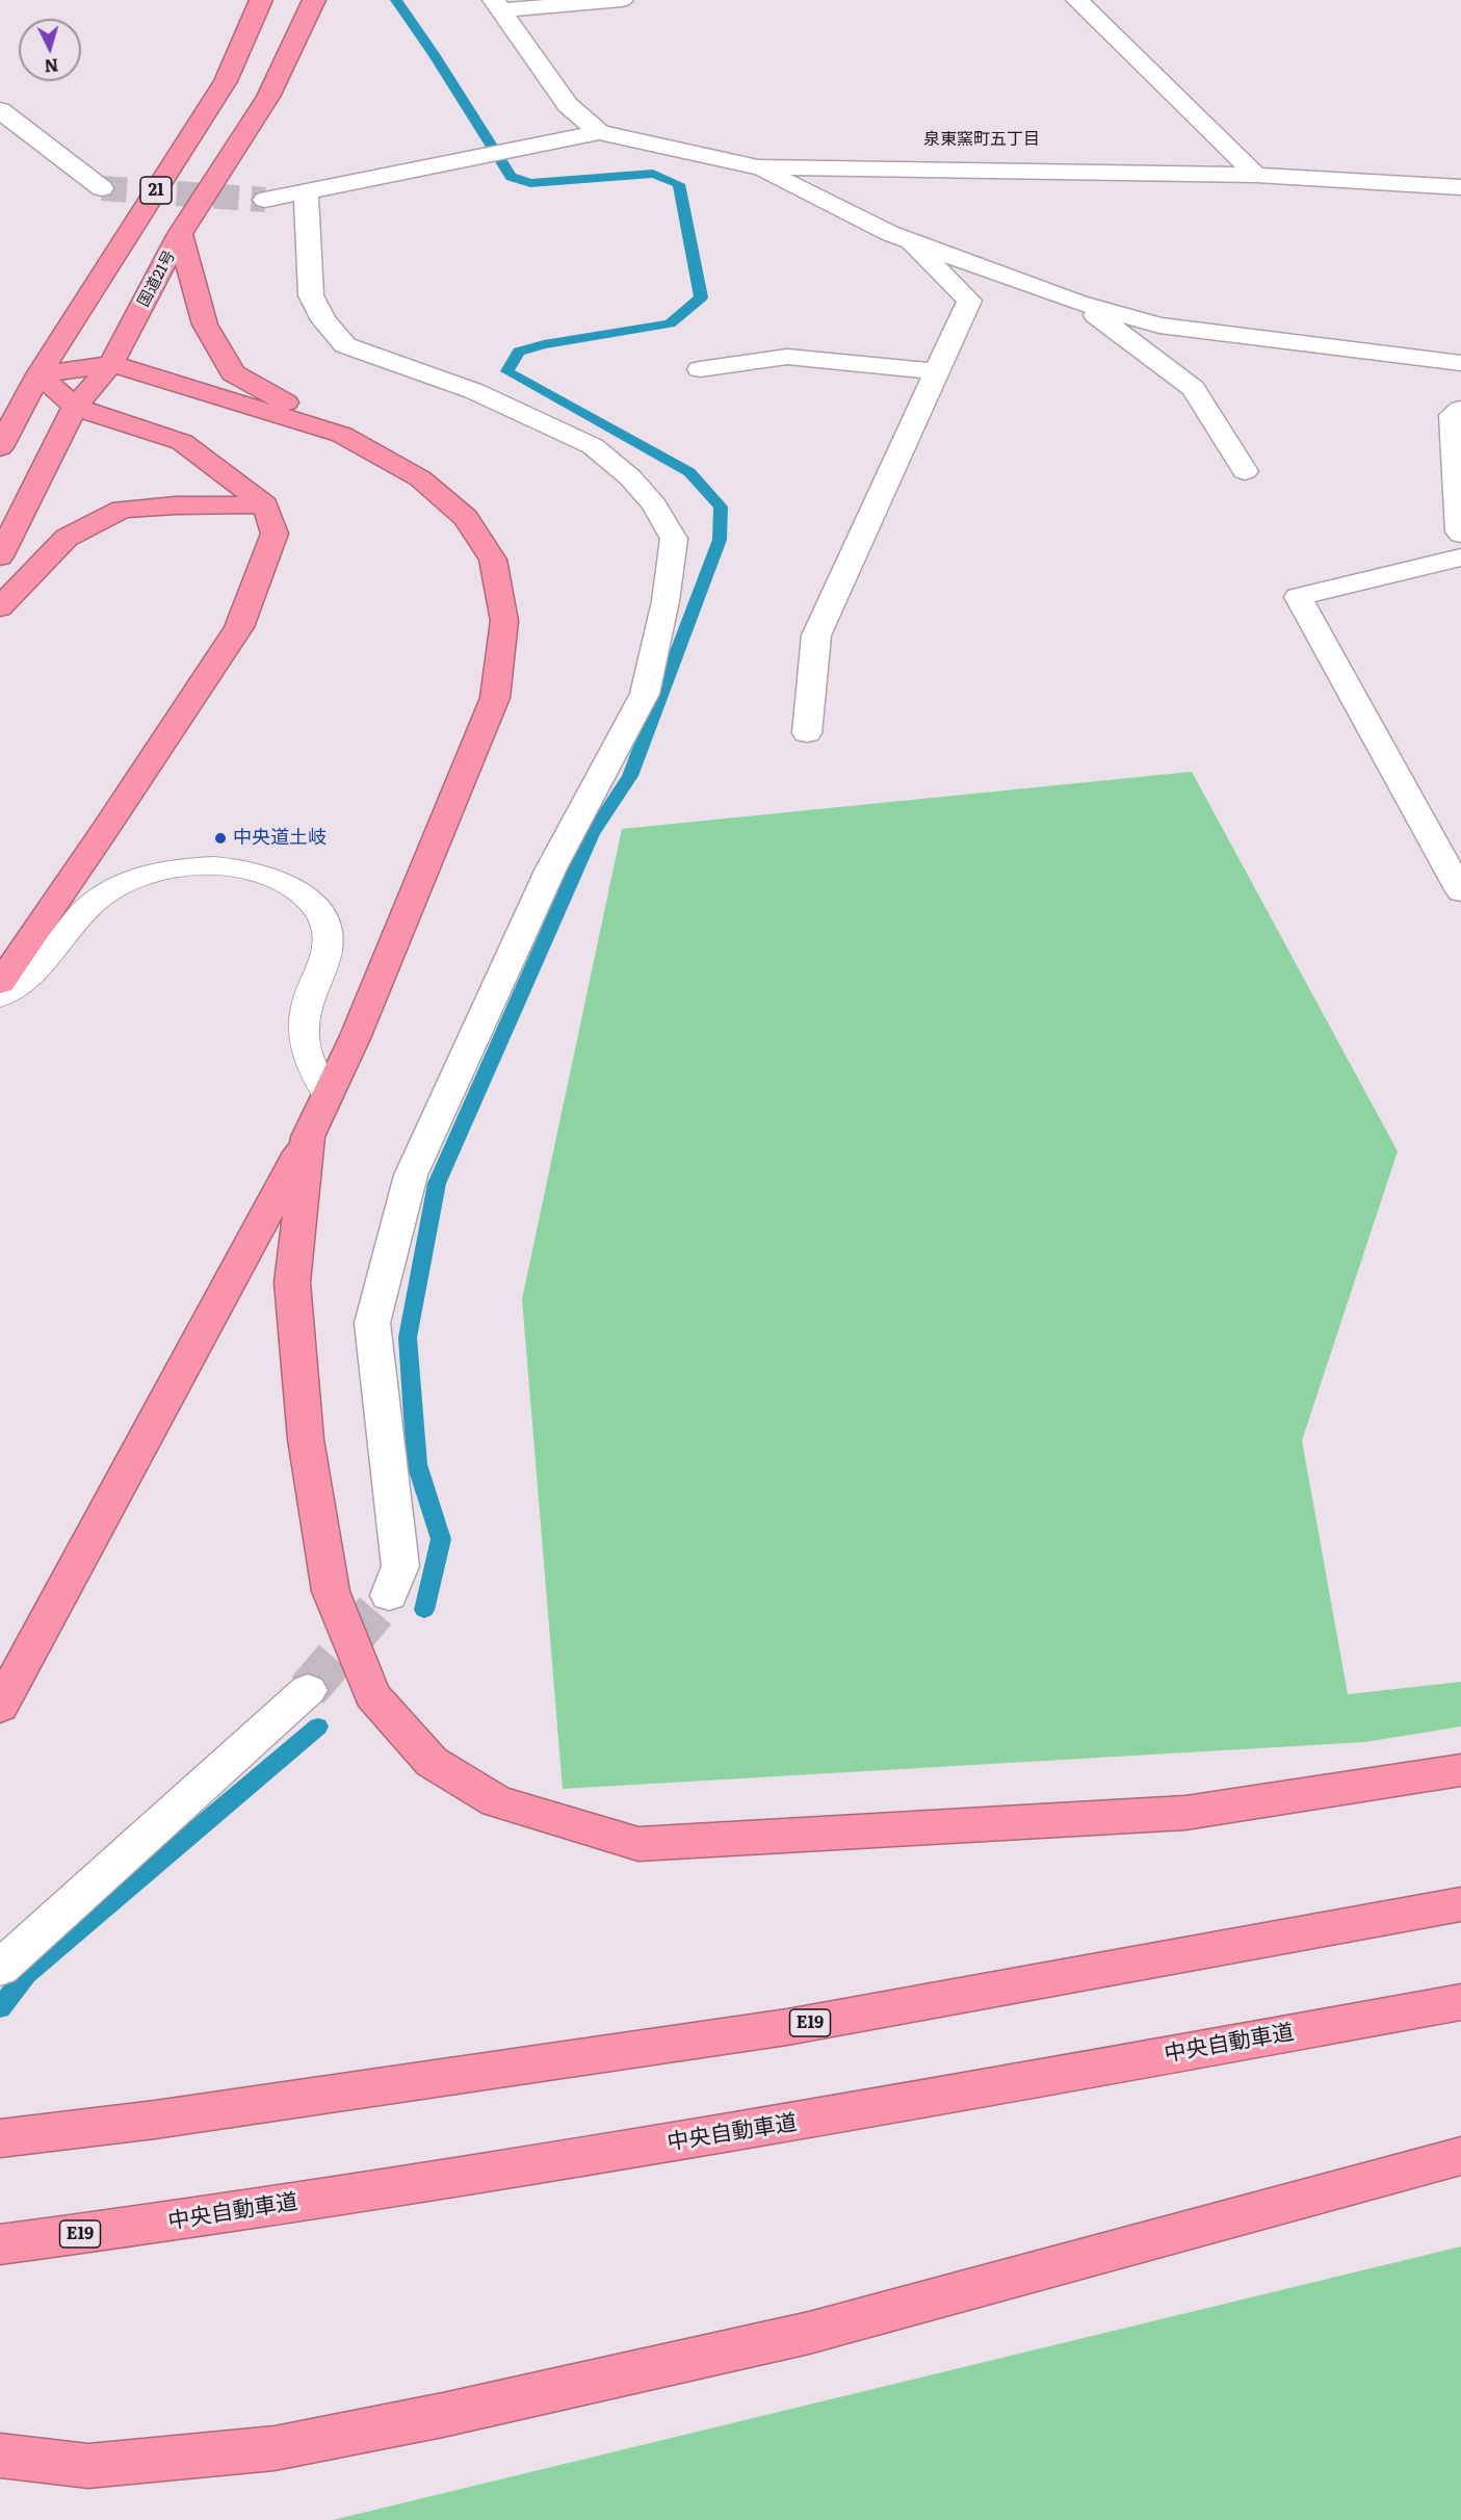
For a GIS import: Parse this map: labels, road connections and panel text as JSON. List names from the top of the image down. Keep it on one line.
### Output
{"streets":{"highway":["21","国道21号","E19","中央自動車道"]},"districts":["泉東窯町五丁目"],"places":["中央道土岐"],"north":"bottom"}
